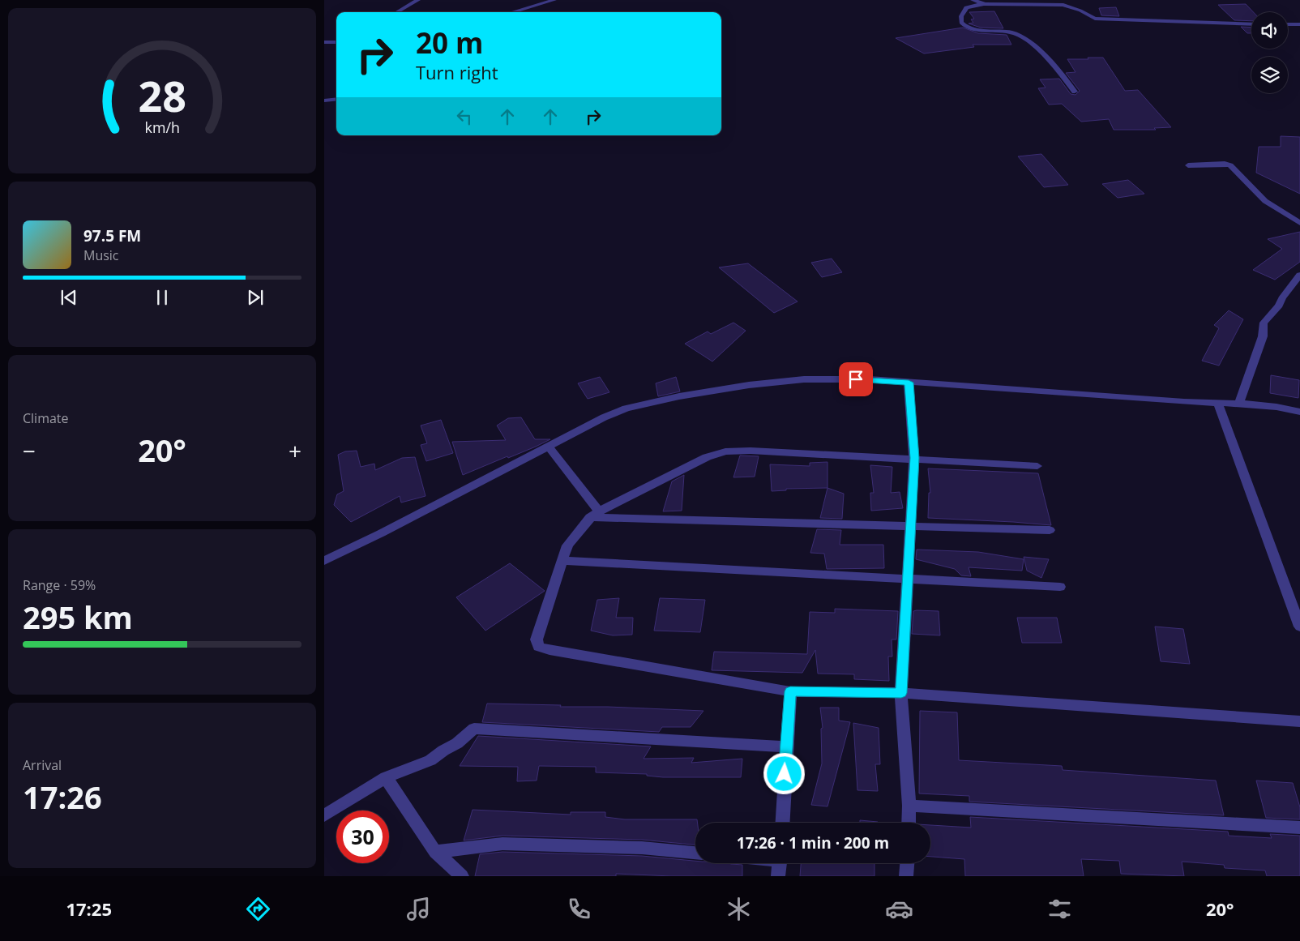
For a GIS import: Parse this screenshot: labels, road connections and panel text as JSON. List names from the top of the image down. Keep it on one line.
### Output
{"page":{"turn":["20 m","Turn right"],"song":["97.5 FM","Music"],"tile":["Climate",["Range · 59%","295 km"],["Arrival","17:26"]],"heat":["−","20°","+"],"limit":"30","trip":"17:26 · 1 min · 200 m","tabs":["17:25","20°"],"gauge":["28","km/h"]}}
